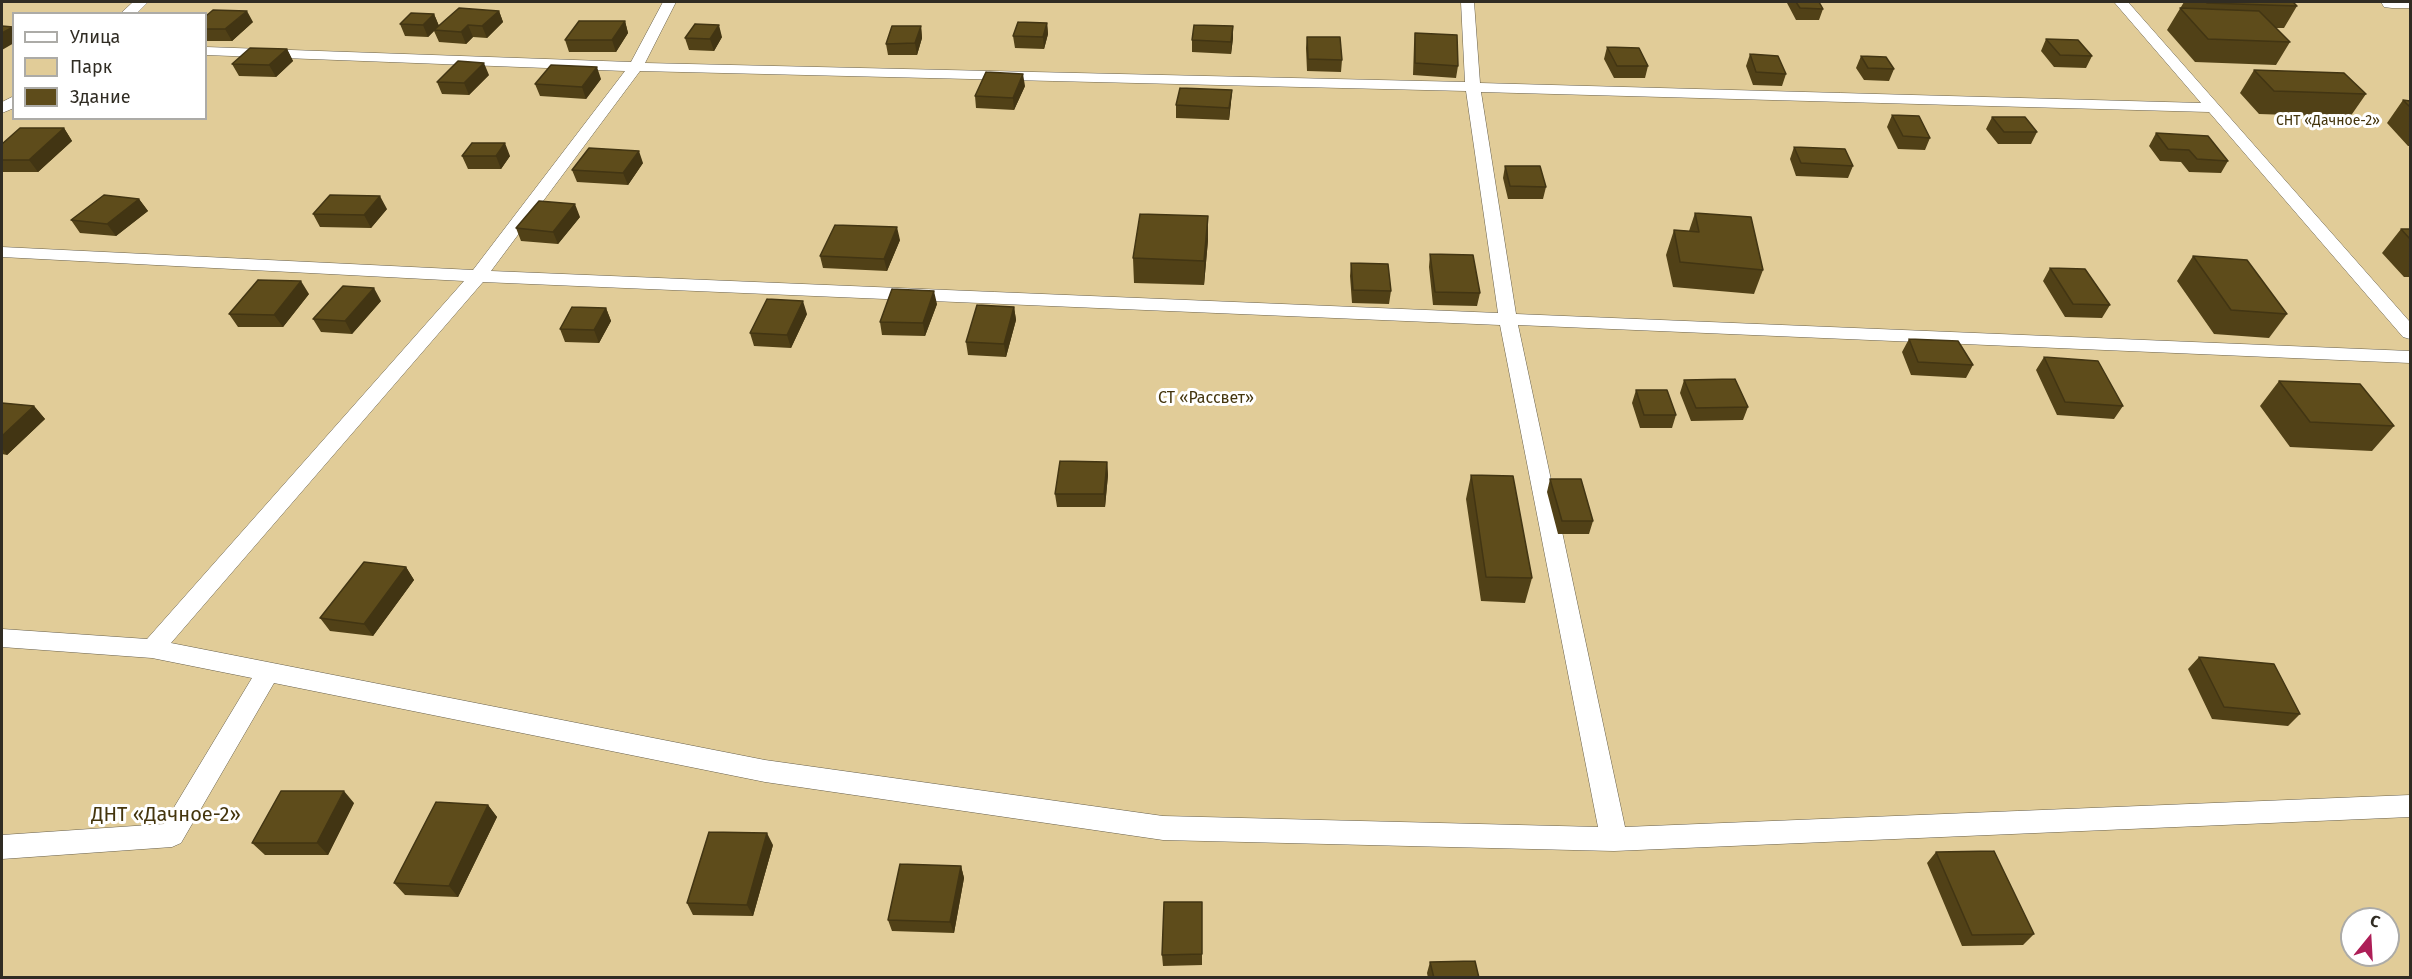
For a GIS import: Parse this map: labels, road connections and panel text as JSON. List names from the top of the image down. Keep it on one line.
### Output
{"parks":["СНТ «Дачное-2»","СТ «Рассвет»","ДНТ «Дачное-2»"],"legend":["Улица","Парк","Здание"],"north":"top"}
